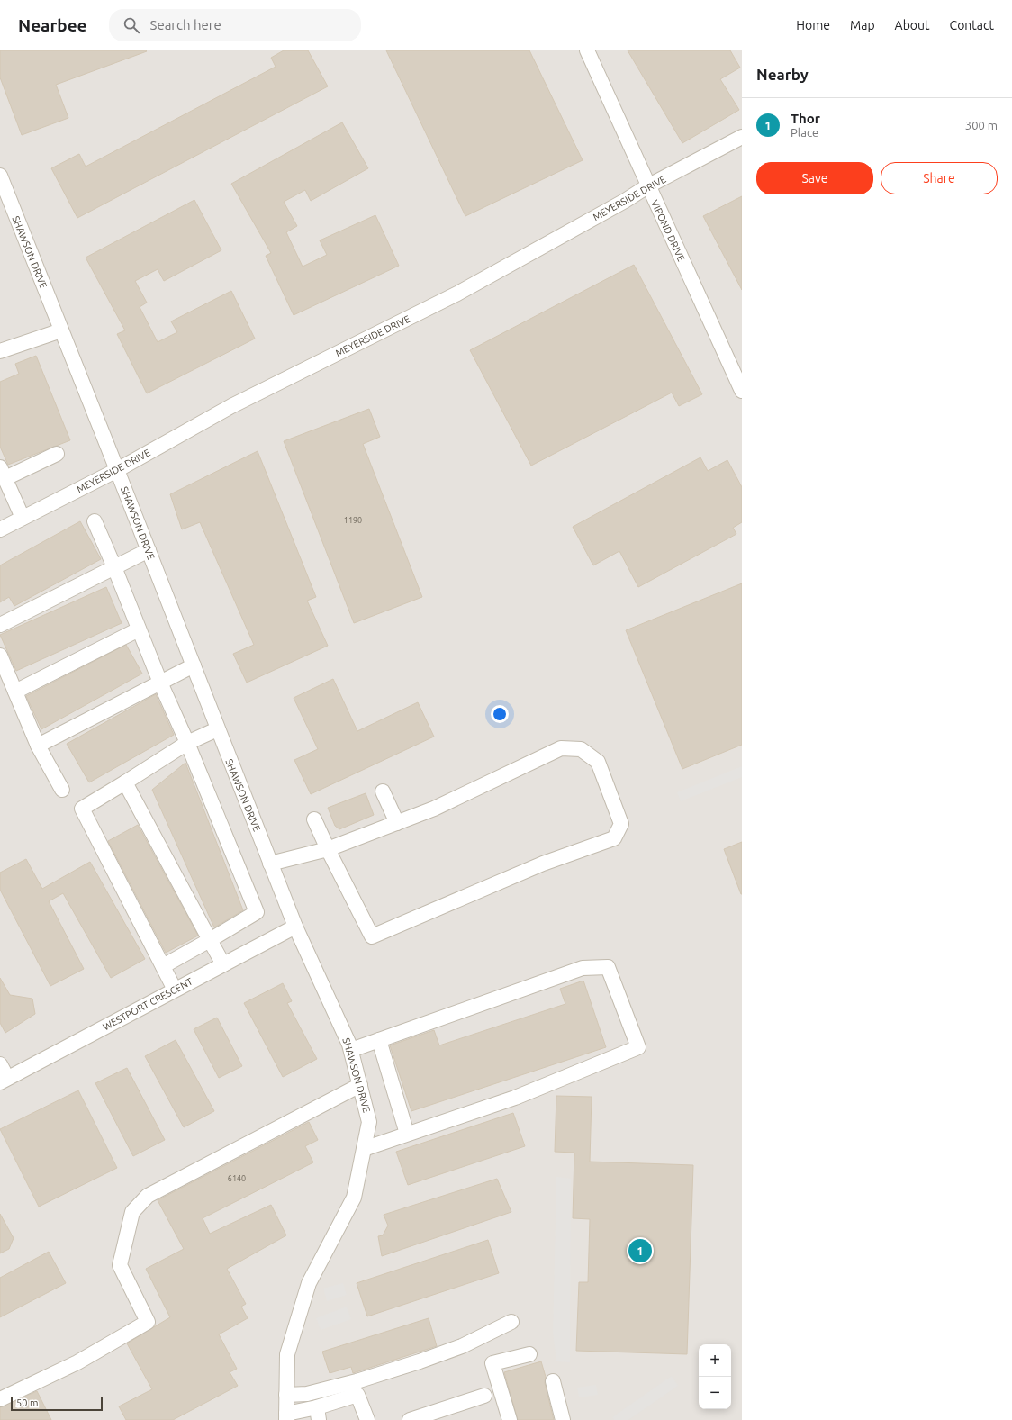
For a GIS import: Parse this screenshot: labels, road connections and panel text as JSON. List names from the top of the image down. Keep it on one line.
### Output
{"streets":{"street":["MEYERSIDE DRIVE","VIPOND DRIVE","SHAWSON DRIVE","WESTPORT CRESCENT"]},"crossings":[["MEYERSIDE DRIVE","VIPOND DRIVE"],["MEYERSIDE DRIVE","SHAWSON DRIVE"],["SHAWSON DRIVE","WESTPORT CRESCENT"]],"house_numbers":["1190","6140"],"scale_bar":"50 m","page":{"header":"Nearbee","search":"Search here","nav":["Home","Map","About","Contact"],"heading":"Nearby","list":[{"mark":"1","name":"Thor","note":"Place","value":"300 m"}],"buttons":["Save","Share"],"pins":"1","map_buttons":["+","−"],"scale":"50 m"}}
